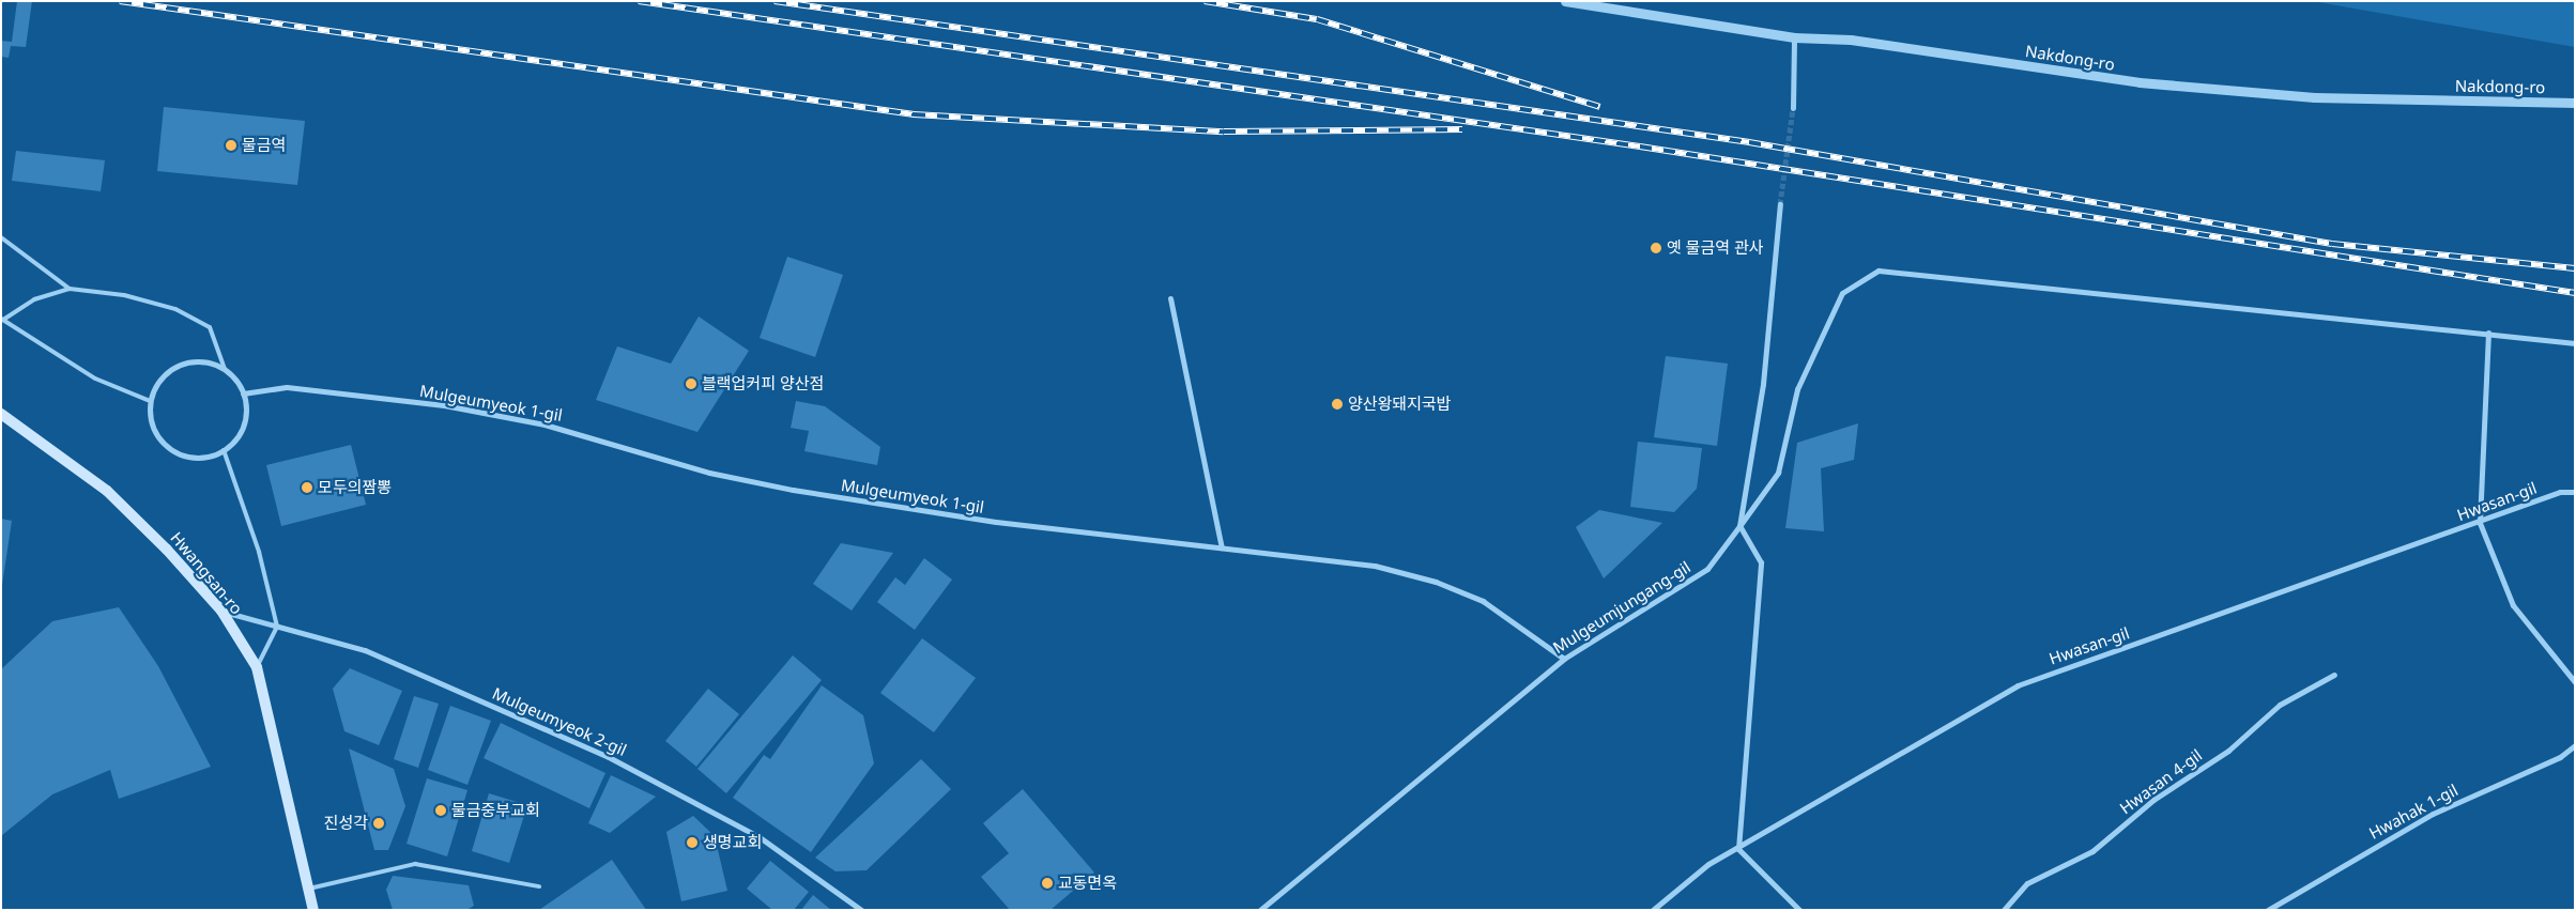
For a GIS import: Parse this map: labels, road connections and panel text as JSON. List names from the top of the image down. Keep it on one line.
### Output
{"streets":{"main road":["Hwangsan-ro"],"street":["Nakdong-ro","Mulgeumyeok 1-gil","Hwasan-gil","Mulgeumjungang-gil","Mulgeumyeok 2-gil","Hwasan 4-gil","Hwahak 1-gil"]},"crossings":[["Mulgeumyeok 1-gil","Mulgeumjungang-gil"],["Hwangsan-ro","Mulgeumyeok 2-gil"]],"places":["물금역","옛 물금역 관사","블랙업커피 양산점","양산왕돼지국밥","모두의짬뽕","물금중부교회","진성각","생명교회","교동면옥"]}
